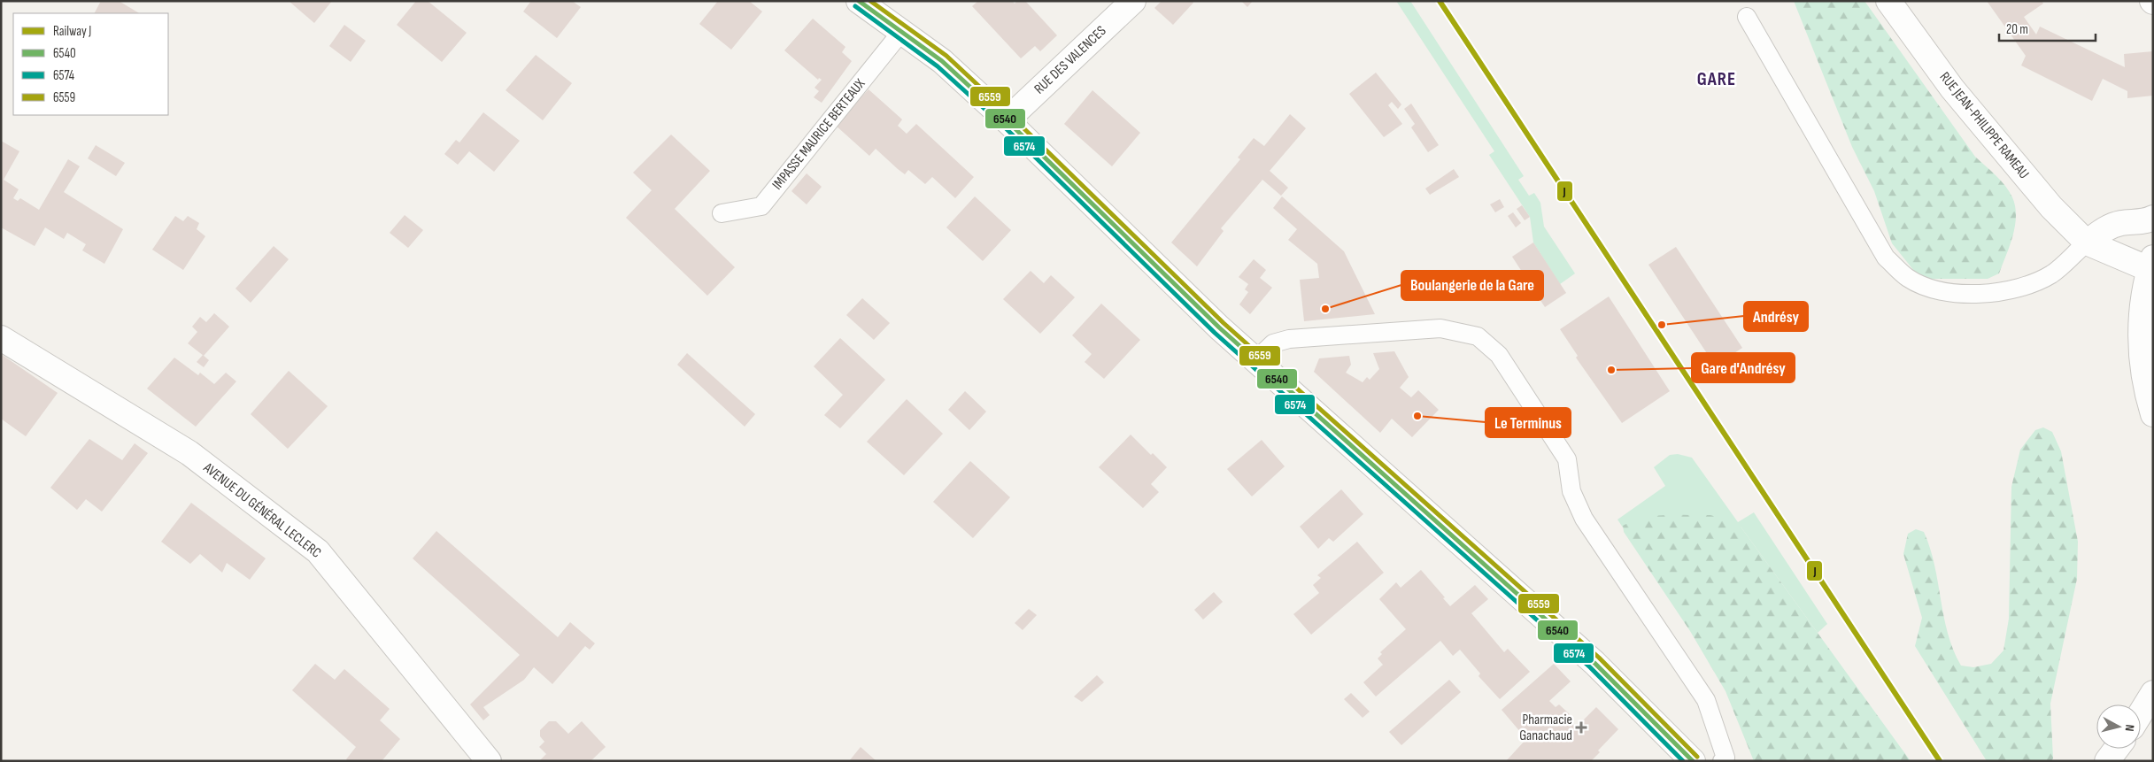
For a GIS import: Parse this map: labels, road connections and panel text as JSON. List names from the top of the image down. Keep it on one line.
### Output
{"streets":{"street":["RUE DES VALENCES","RUE JEAN-PHILIPPE RAMEAU","AVENUE DU GÉNÉRAL LECLERC"],"lane":["IMPASSE MAURICE BERTEAUX"]},"districts":["GARE"],"places":{"other":["Boulangerie de la Gare","Andrésy","Gare d'Andrésy","Le Terminus"],"health":["Pharmacie Ganachaud"]},"lines":["rail line J","transit line 6540","transit line 6559","transit line 6574"],"legend":["Railway J","6540","6574","6559"],"scale_bar":"20 m","north":"right"}
